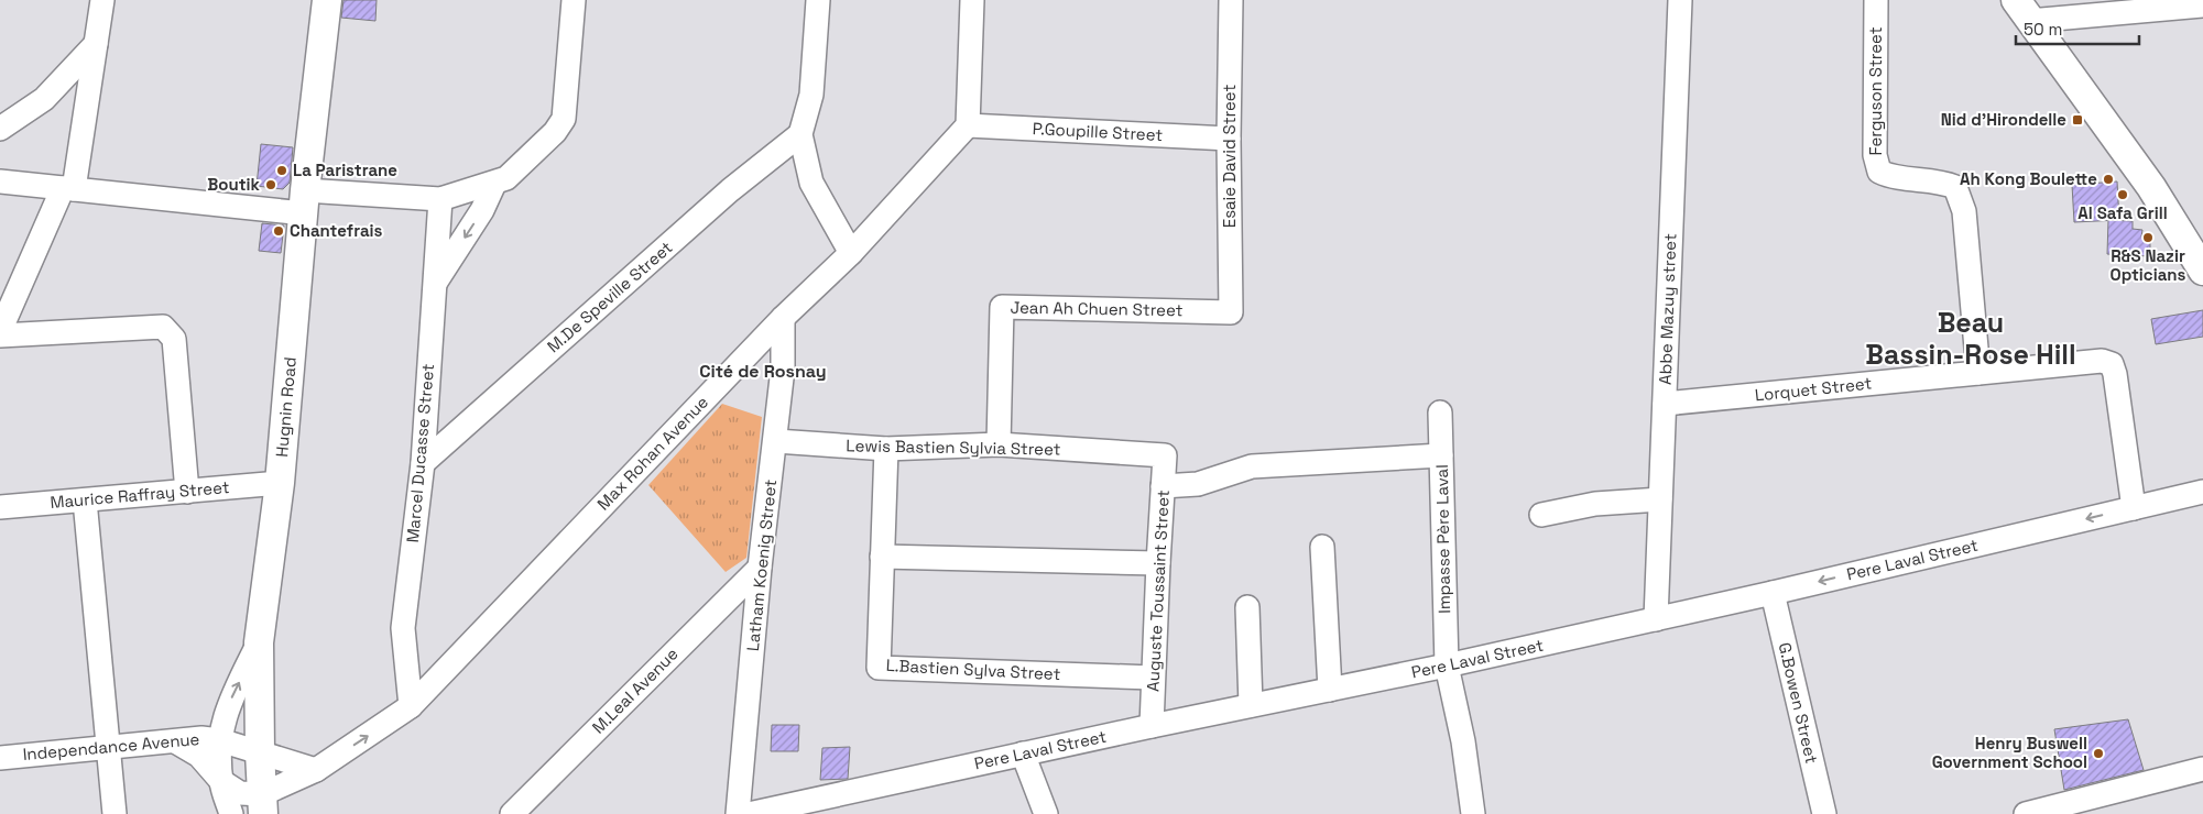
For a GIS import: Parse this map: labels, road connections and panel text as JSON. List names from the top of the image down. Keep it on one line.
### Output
{"streets":{"main road":["Hugnin Road"],"street":["Ferguson Street","P.Goupille Street","Esaie David Street","M.De Speville Street","Jean Ah Chuen Street","Abbe Mazuy street","Lorquet Street","Lewis Bastien Sylvia Street","Marcel Ducasse Street","Max Rohan Avenue","Maurice Raffray Street","Impasse Père Laval","Pere Laval Street","Latham Koenig Street","Auguste Toussaint Street","L.Bastien Sylva Street","M.Leal Avenue","G.Bowen Street","Independance Avenue"]},"crossings":[["Ferguson Street","Lorquet Street"],["P.Goupille Street","Esaie David Street"],["P.Goupille Street","Max Rohan Avenue"],["Esaie David Street","Jean Ah Chuen Street"],["M.De Speville Street","Marcel Ducasse Street"],["Jean Ah Chuen Street","Lewis Bastien Sylvia Street"],["Abbe Mazuy street","Lorquet Street"],["Abbe Mazuy street","Pere Laval Street"],["Lorquet Street","Pere Laval Street"],["Hugnin Road","Max Rohan Avenue"],["Hugnin Road","Maurice Raffray Street"],["Hugnin Road","Independance Avenue"],["Lewis Bastien Sylvia Street","Latham Koenig Street"],["Lewis Bastien Sylvia Street","Auguste Toussaint Street"],["Lewis Bastien Sylvia Street","L.Bastien Sylva Street"],["Marcel Ducasse Street","Max Rohan Avenue"],["Max Rohan Avenue","Latham Koenig Street"],["Max Rohan Avenue","Independance Avenue"],["Impasse Père Laval","Pere Laval Street"],["Pere Laval Street","Latham Koenig Street"],["Pere Laval Street","Auguste Toussaint Street"],["Pere Laval Street","G.Bowen Street"],["Latham Koenig Street","M.Leal Avenue"],["Auguste Toussaint Street","L.Bastien Sylva Street"]],"districts":["Beau Bassin-Rose Hill","Cité de Rosnay"],"places":{"transit":["Nid d'Hirondelle"],"other":["La Paristrane","Ah Kong Boulette","Boutik","Al Safa Grill","Chantefrais","R&S Nazir Opticians","Henry Buswell Government School"]},"scale_bar":"50 m"}
